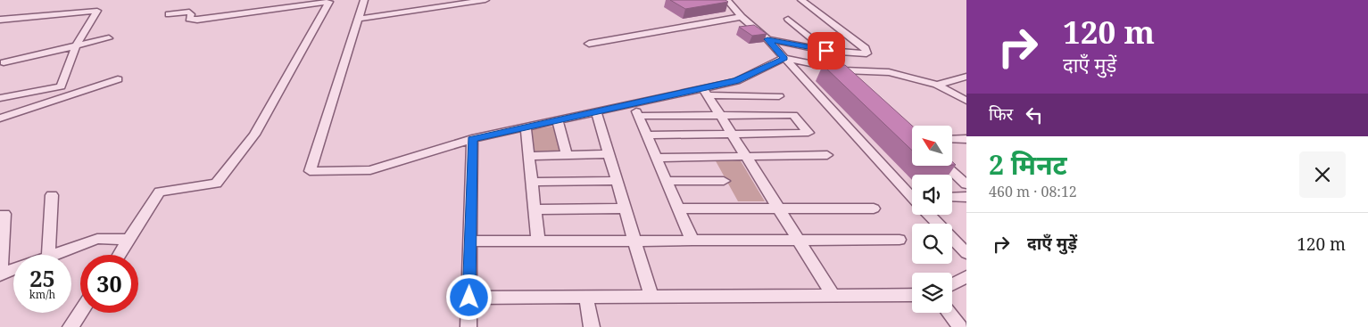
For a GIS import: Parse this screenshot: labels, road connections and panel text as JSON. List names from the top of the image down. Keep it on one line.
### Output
{"north":"top left","page":{"turn":["120 m","दाएँ मुड़ें"],"then":"फिर","heading":["2 मिनट","460 m · 08:12"],"list":[{"name":"दाएँ मुड़ें","value":"120 m"}],"speed":"25 km/h","limit":"30"}}
